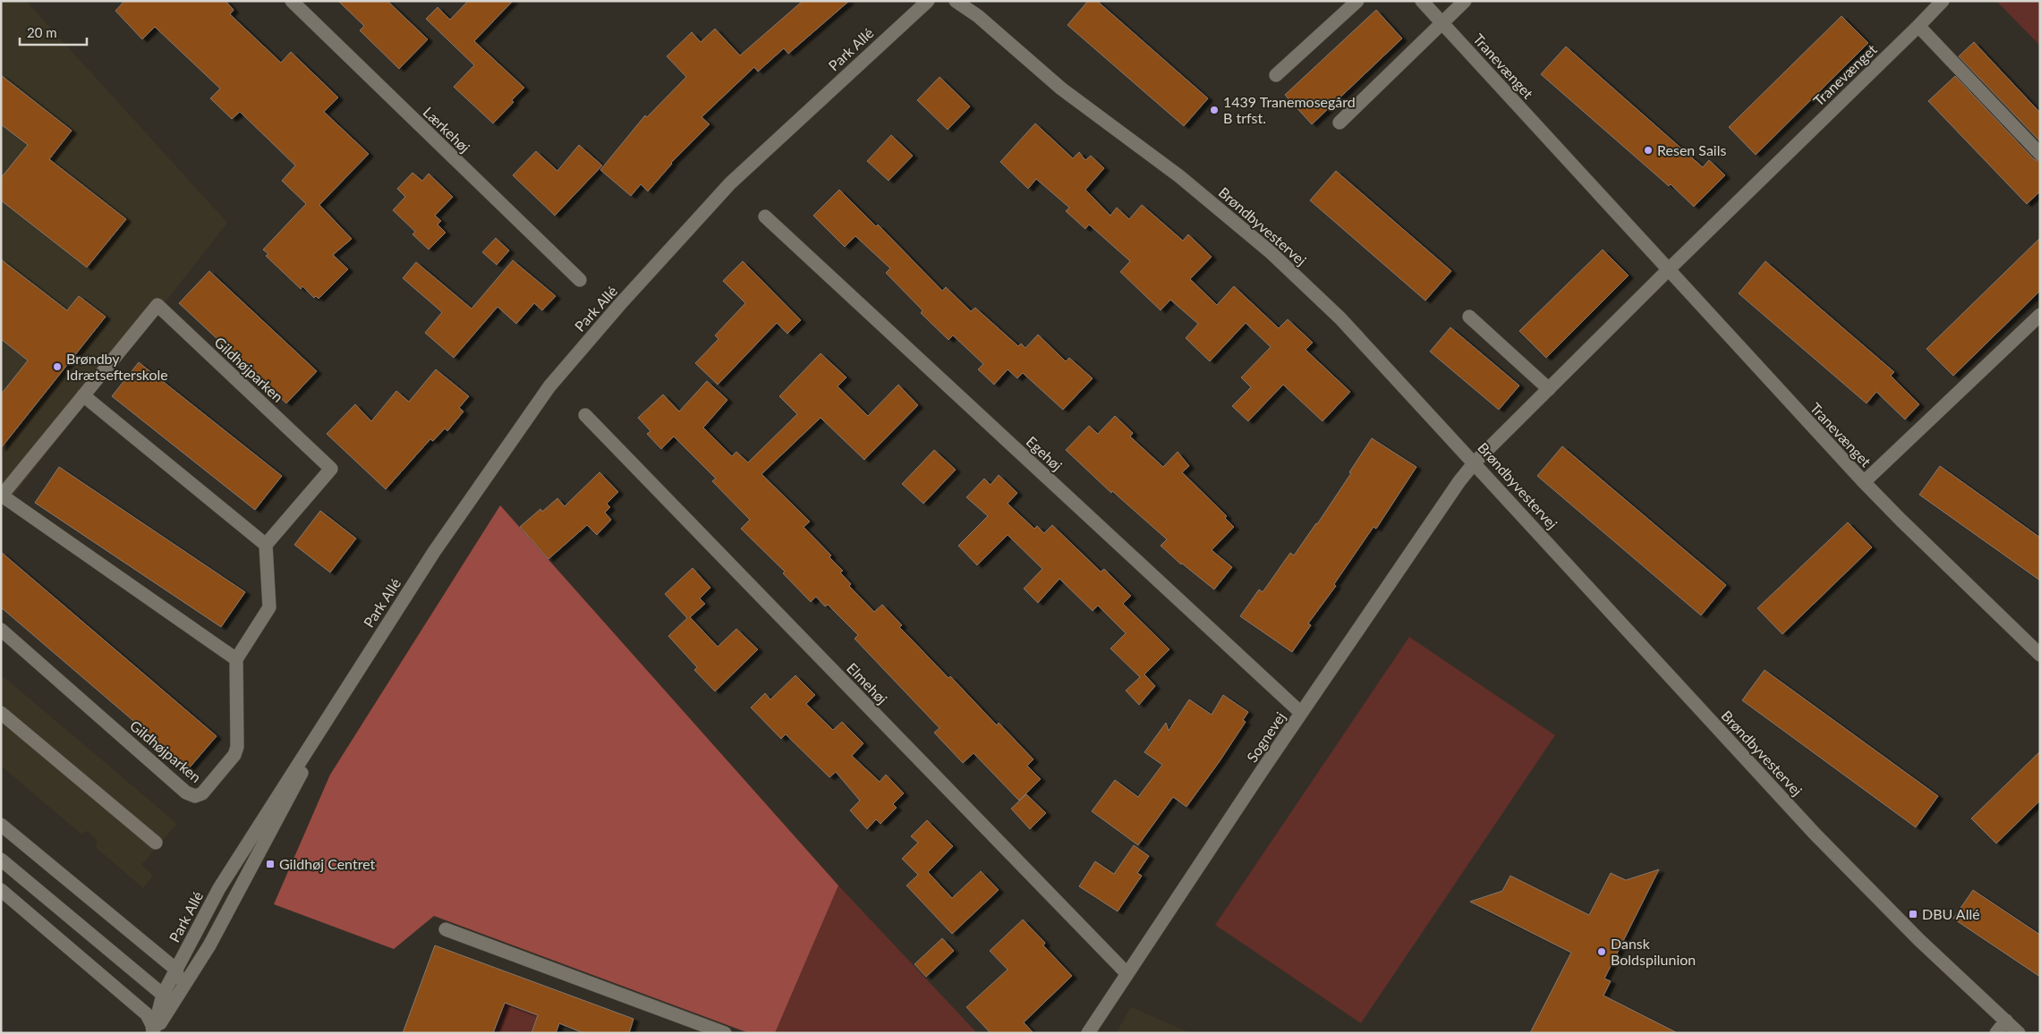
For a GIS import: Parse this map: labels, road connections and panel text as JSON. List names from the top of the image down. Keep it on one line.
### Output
{"streets":{"street":["Park Allé","Tranevænget","Lærkehøj","Brøndbyvestervej","Gildhøjparken","Egehøj","Elmehøj","Sognevej"]},"crossings":[["Tranevænget","Brøndbyvestervej"],["Tranevænget","Sognevej"],["Brøndbyvestervej","Sognevej"],["Egehøj","Sognevej"],["Elmehøj","Sognevej"]],"places":{"other":["1439 Tranemosegård B trfst.","Resen Sails","Brøndby Idrætsefterskole","Dansk Boldspilunion"],"transit":["Gildhøj Centret","DBU Allé"]},"scale_bar":"20 m"}
